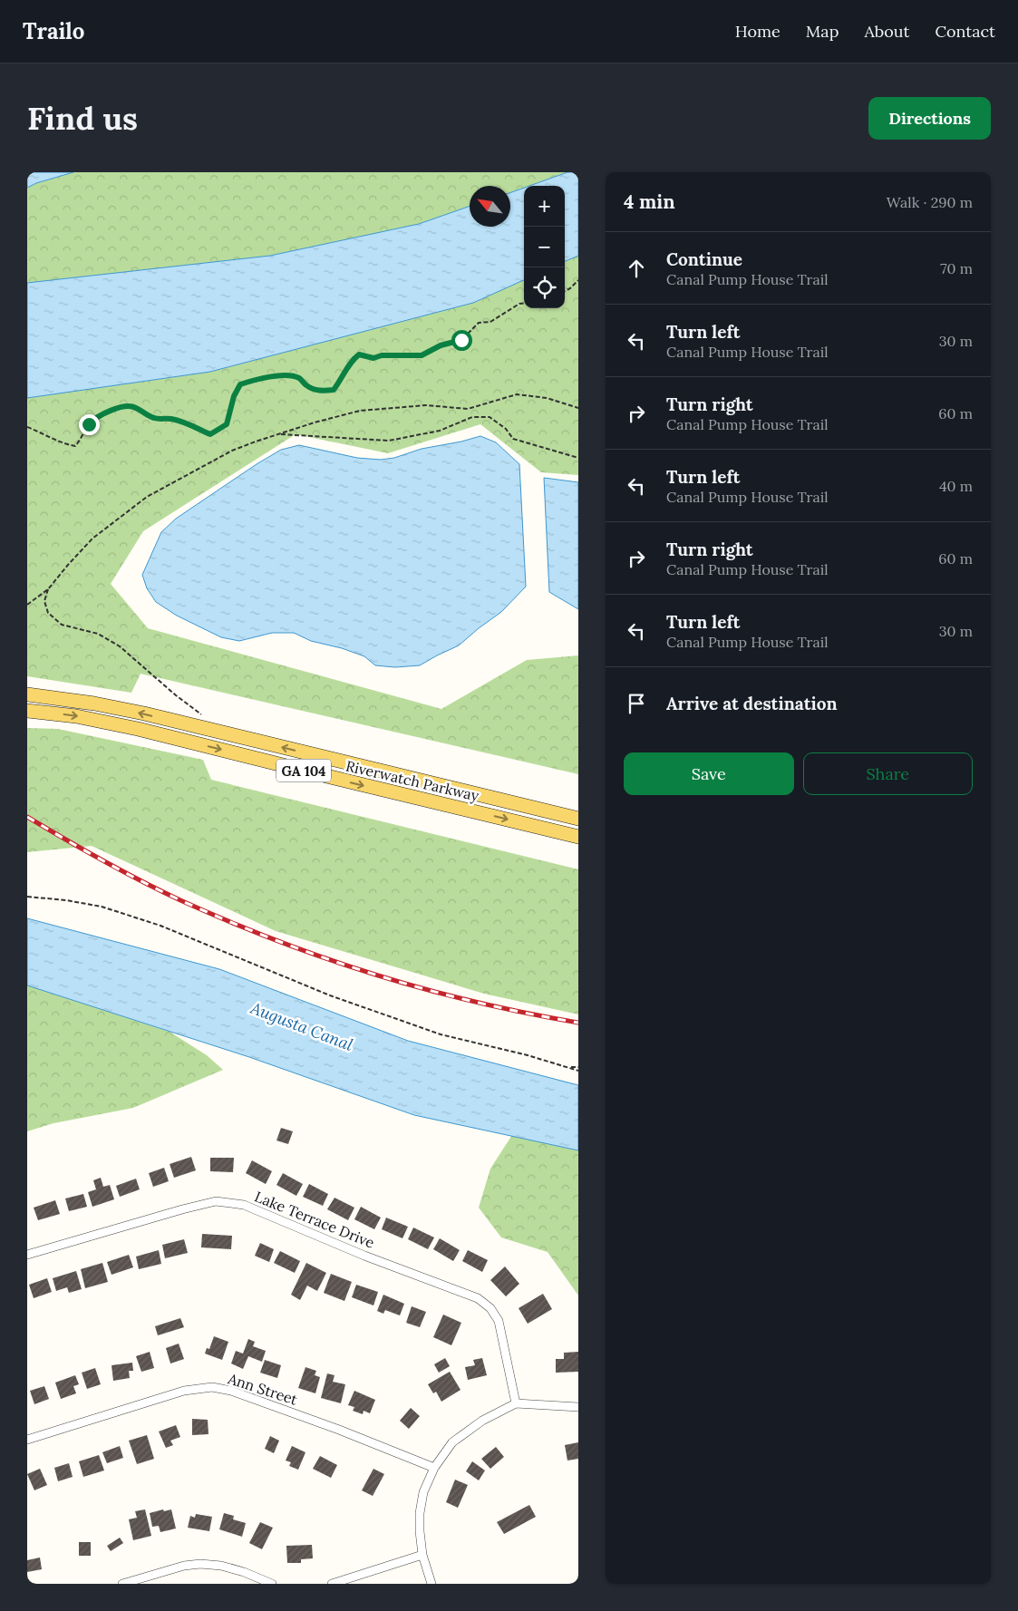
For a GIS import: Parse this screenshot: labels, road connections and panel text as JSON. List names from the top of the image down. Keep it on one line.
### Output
{"streets":{"main road":["GA 104","Riverwatch Parkway"],"street":["Lake Terrace Drive","Ann Street"]},"water":["Augusta Canal"],"north":"top left","page":{"header":"Trailo","nav":["Home","Map","About","Contact"],"buttons":["Directions",["Save","Share"]],"title":"Find us","heading":["4 min","Walk · 290 m"],"map_buttons":["+","−"],"list":[["Continue","Canal Pump House Trail","70 m"],["Turn left","Canal Pump House Trail","30 m"],["Turn right","Canal Pump House Trail","60 m"],["Turn left","Canal Pump House Trail","40 m"],["Turn right","Canal Pump House Trail","60 m"],["Turn left","Canal Pump House Trail","30 m"],"Arrive at destination"]}}
